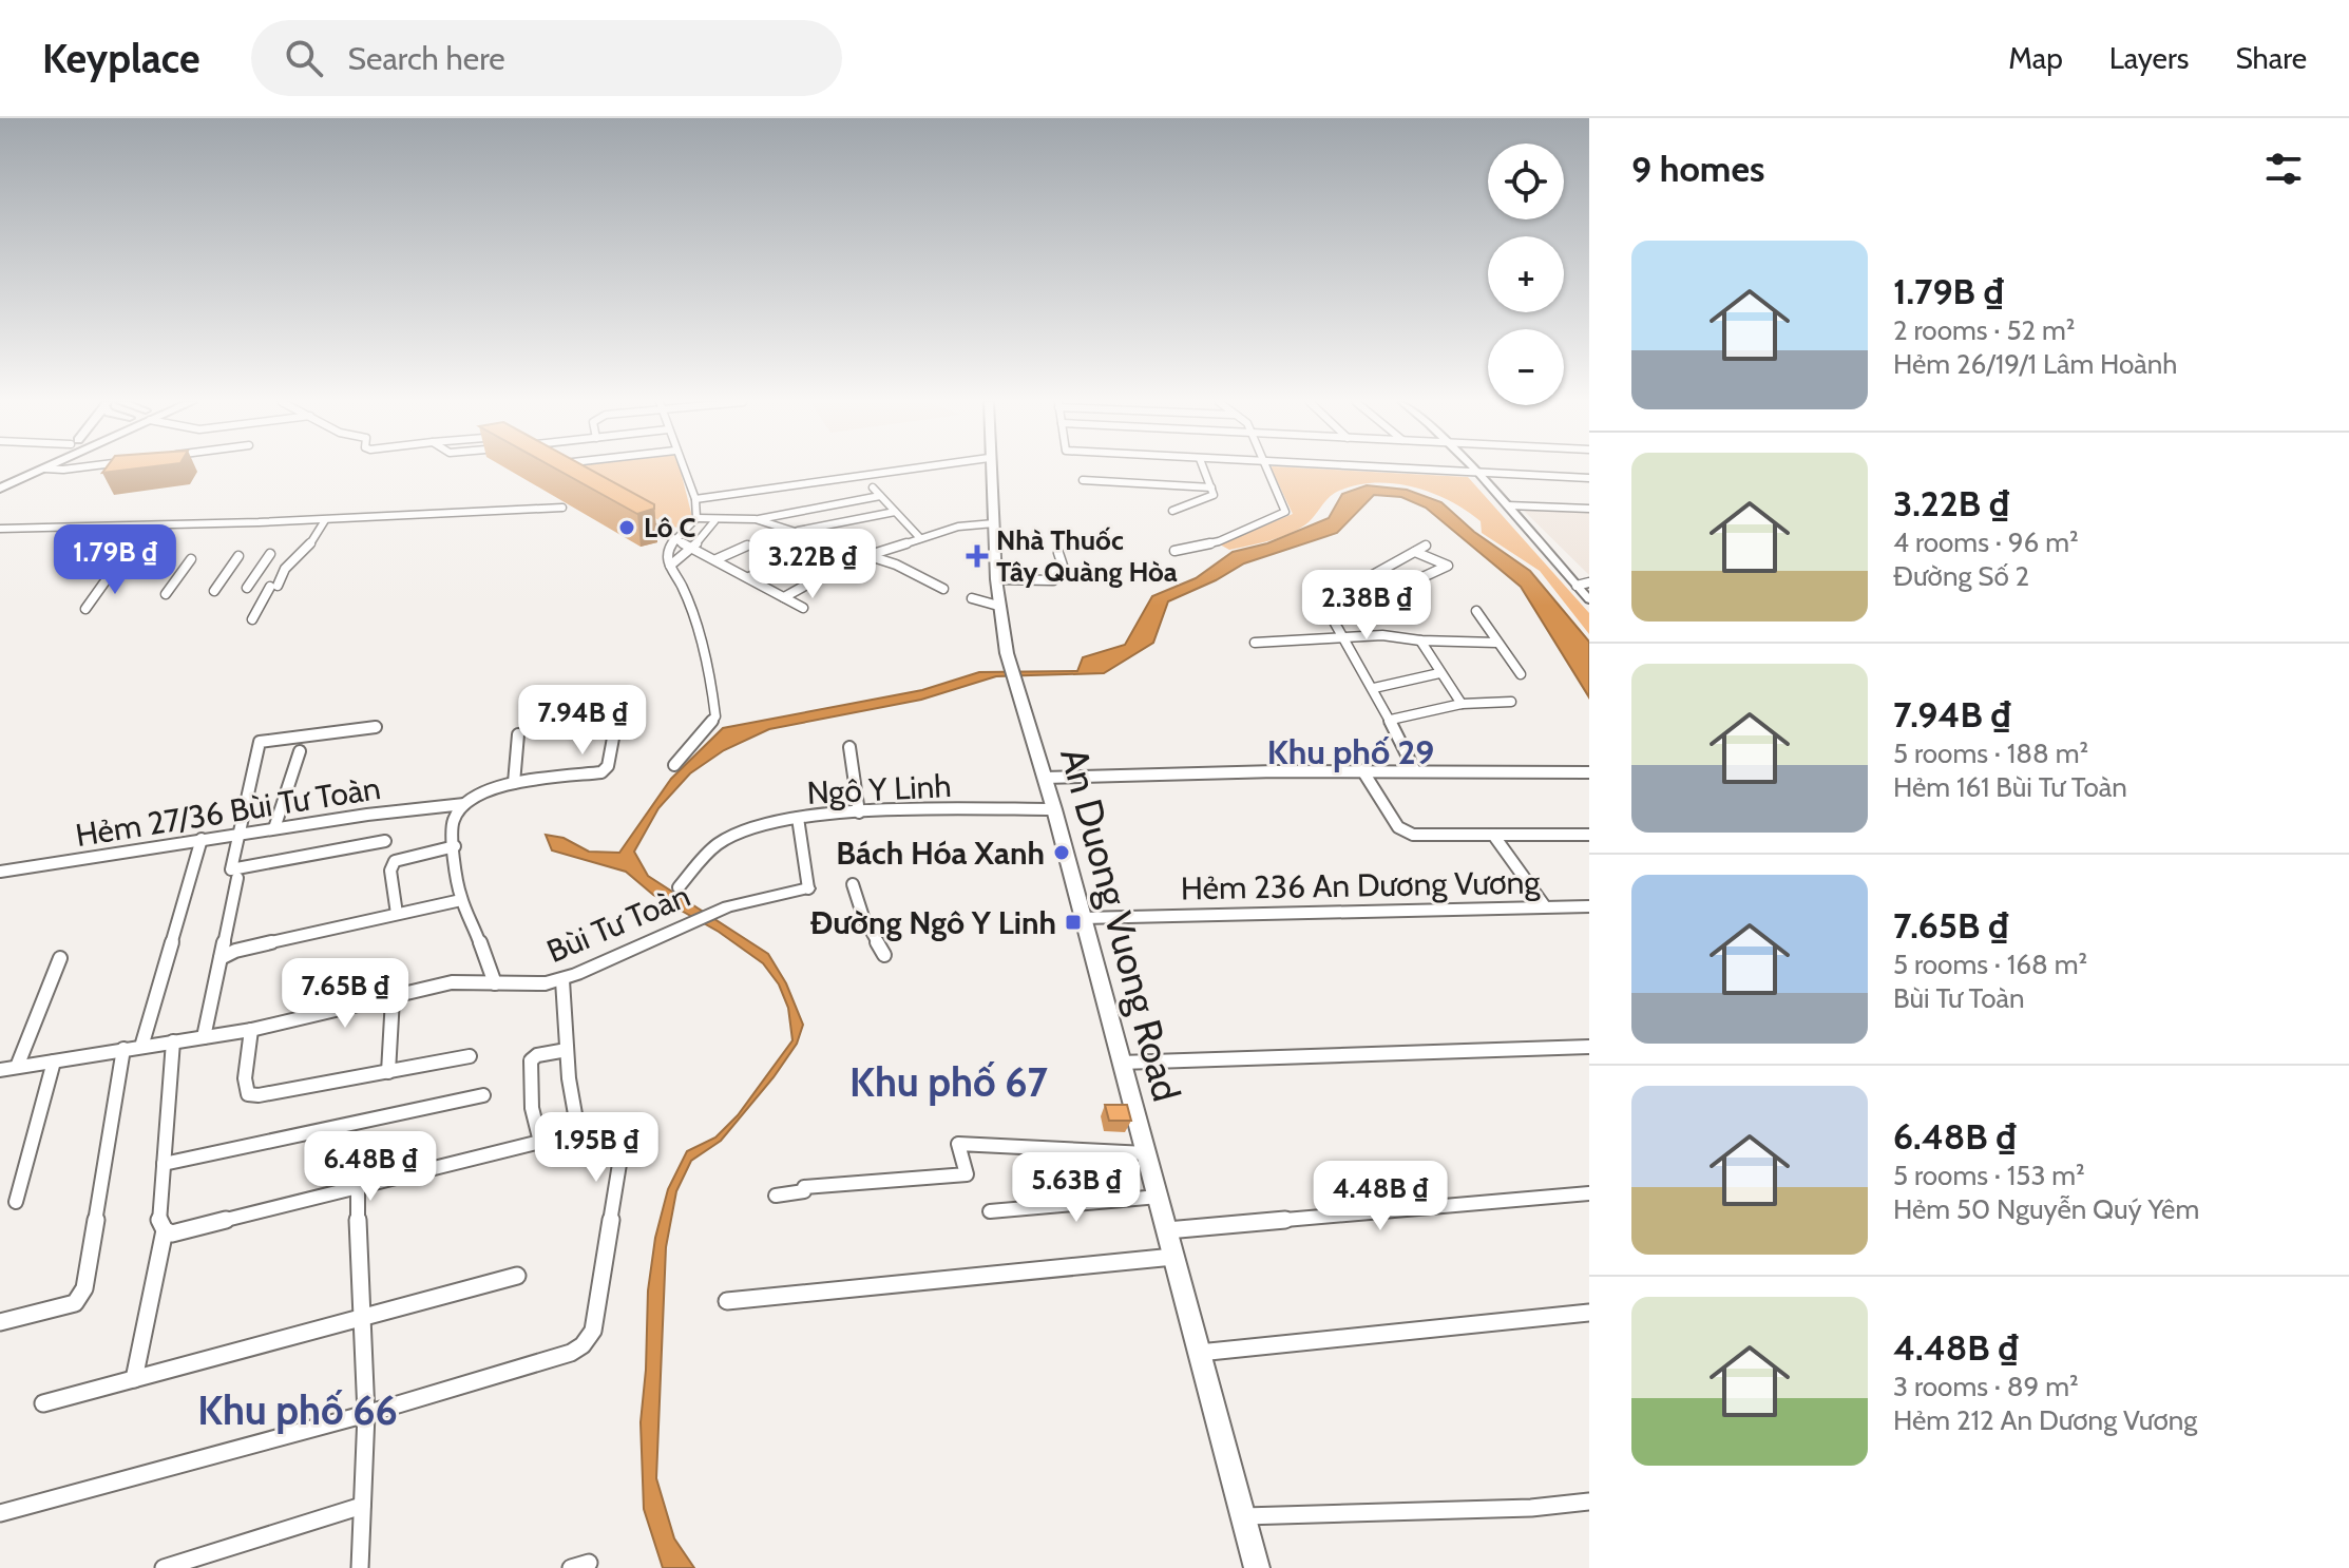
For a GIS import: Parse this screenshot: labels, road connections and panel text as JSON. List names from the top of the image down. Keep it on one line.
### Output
{"streets":{"main road":["An Duong Vuong Road"],"street":["Ngô Y Linh","Hẻm 27/36 Bùi Tư Toàn","Hẻm 236 An Dương Vương","Bùi Tư Toàn"]},"crossings":[["Ngô Y Linh","An Duong Vuong Road"],["Hẻm 236 An Dương Vương","An Duong Vuong Road"]],"districts":["Khu phố 29","Khu phố 67","Khu phố 66"],"places":{"other":["Lô C","Bách Hóa Xanh"],"health":["Nhà Thuốc Tây Quàng Hòa"],"transit":["Đường Ngô Y Linh"]},"page":{"header":"Keyplace","search":"Search here","nav":["Map","Layers","Share"],"heading":"9 homes","map_buttons":["+","−"],"list":[{"name":"1.79B ₫","note":"2 rooms · 52 m² · Hẻm 26/19/1 Lâm Hoành"},{"name":"3.22B ₫","note":"4 rooms · 96 m² · Đường Số 2"},{"name":"7.94B ₫","note":"5 rooms · 188 m² · Hẻm 161 Bùi Tư Toàn"},{"name":"7.65B ₫","note":"5 rooms · 168 m² · Bùi Tư Toàn"},{"name":"6.48B ₫","note":"5 rooms · 153 m² · Hẻm 50 Nguyễn Quý Yêm"},{"name":"4.48B ₫","note":"3 rooms · 89 m² · Hẻm 212 An Dương Vương"}],"price":["1.79B ₫","3.22B ₫","2.38B ₫","7.94B ₫","7.65B ₫","1.95B ₫","6.48B ₫","5.63B ₫","4.48B ₫"]}}
